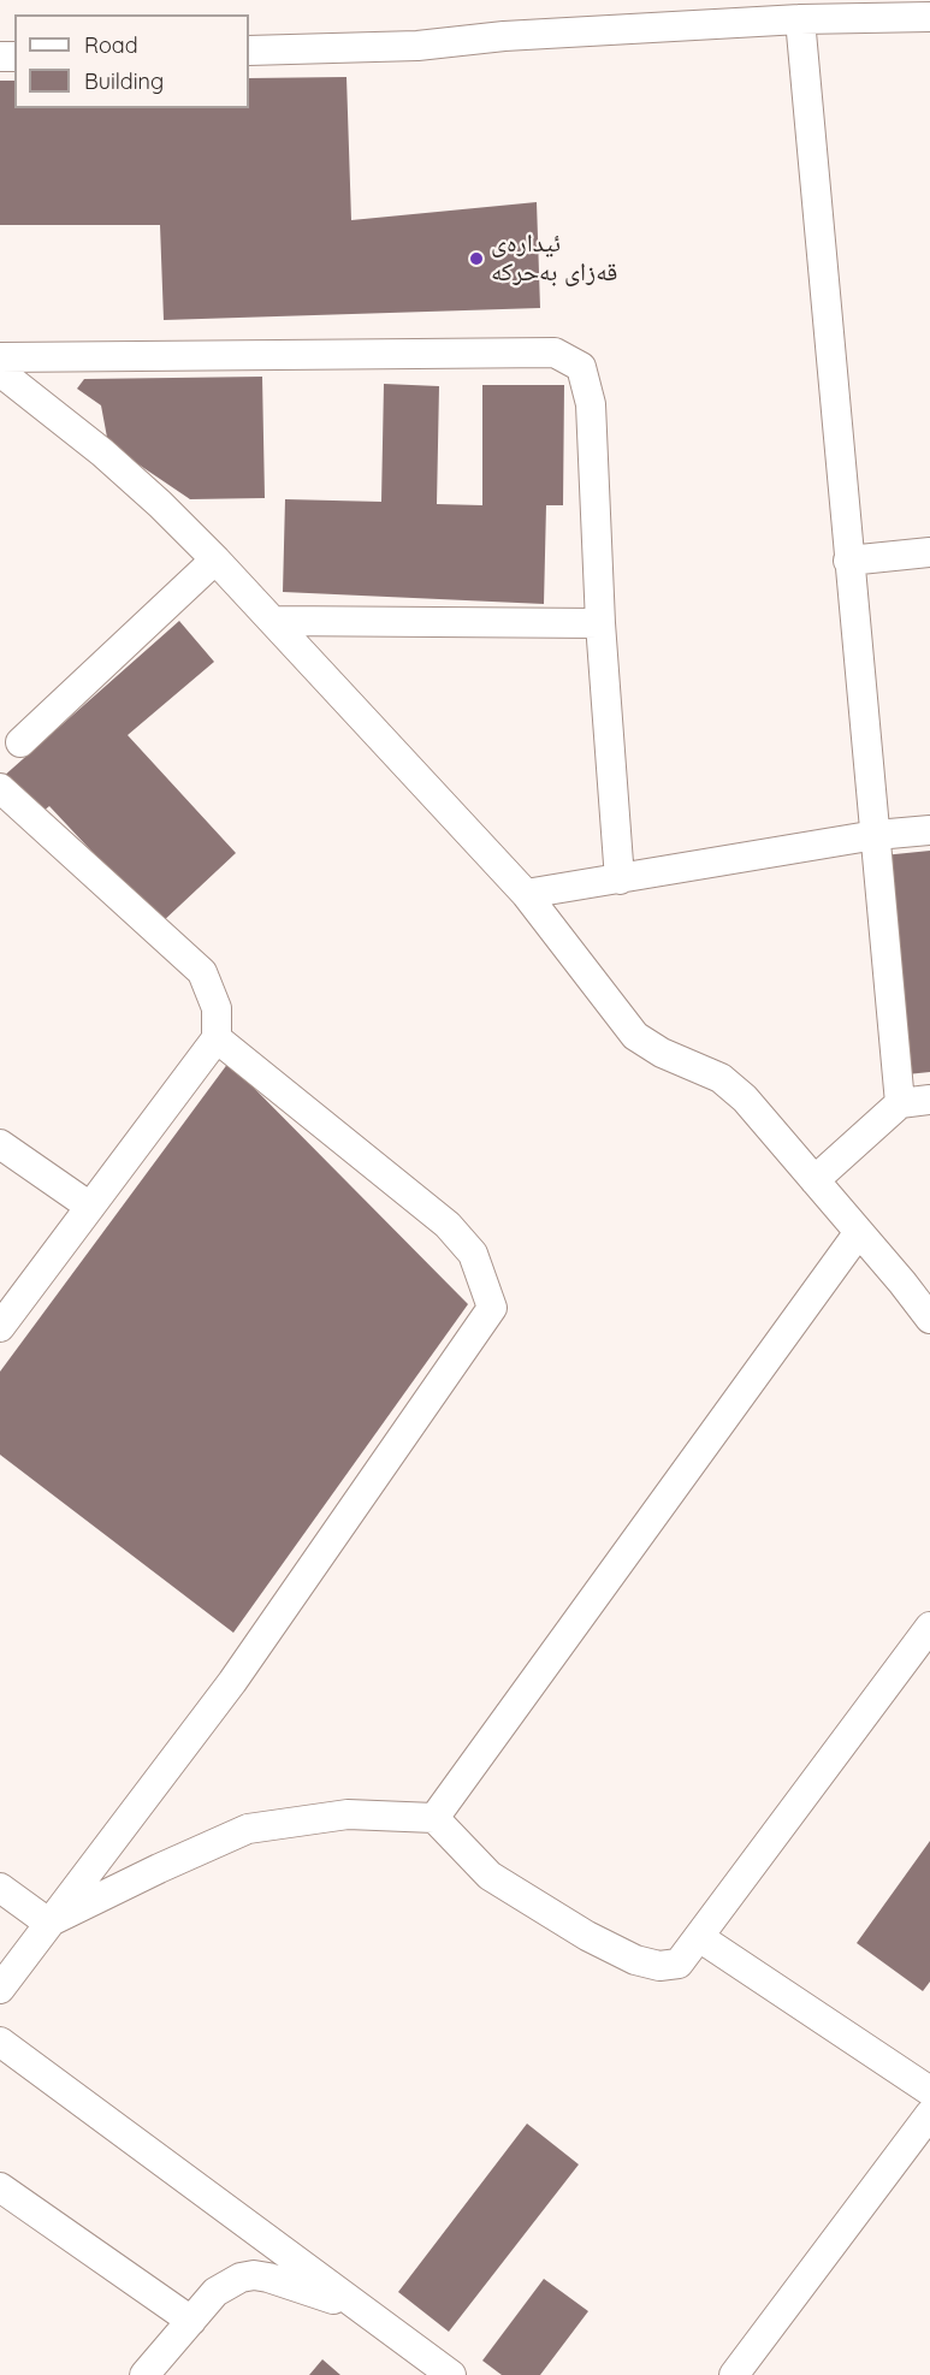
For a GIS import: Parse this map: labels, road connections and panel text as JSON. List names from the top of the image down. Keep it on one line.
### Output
{"places":["ئیدارەی قەزای بەحرکە"],"legend":["Road","Building"]}
